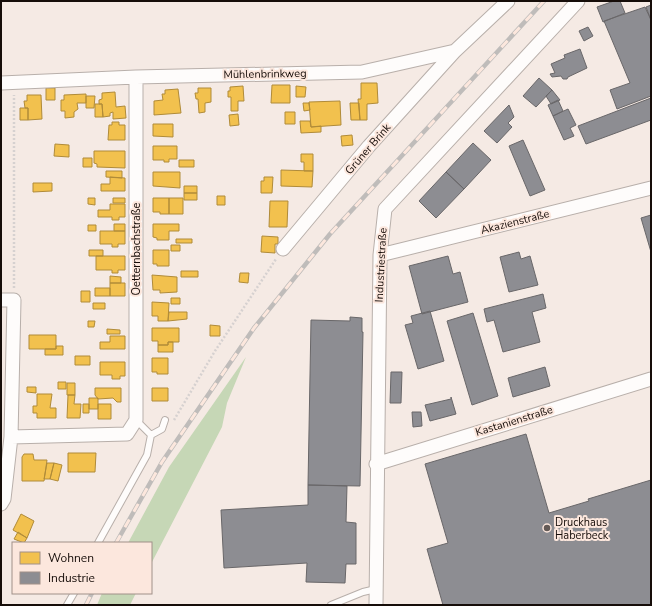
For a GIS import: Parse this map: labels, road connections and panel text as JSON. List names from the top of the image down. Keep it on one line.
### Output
{"streets":{"street":["Mühlenbrinkweg","Grüner Brink","Akazienstraße","Oetternbachstraße","Industriestraße","Kastanienstraße"]},"crossings":[["Mühlenbrinkweg","Grüner Brink"],["Mühlenbrinkweg","Oetternbachstraße"],["Akazienstraße","Industriestraße"],["Industriestraße","Kastanienstraße"]],"places":["Druckhaus Haberbeck"],"legend":["Wohnen","Industrie"]}
